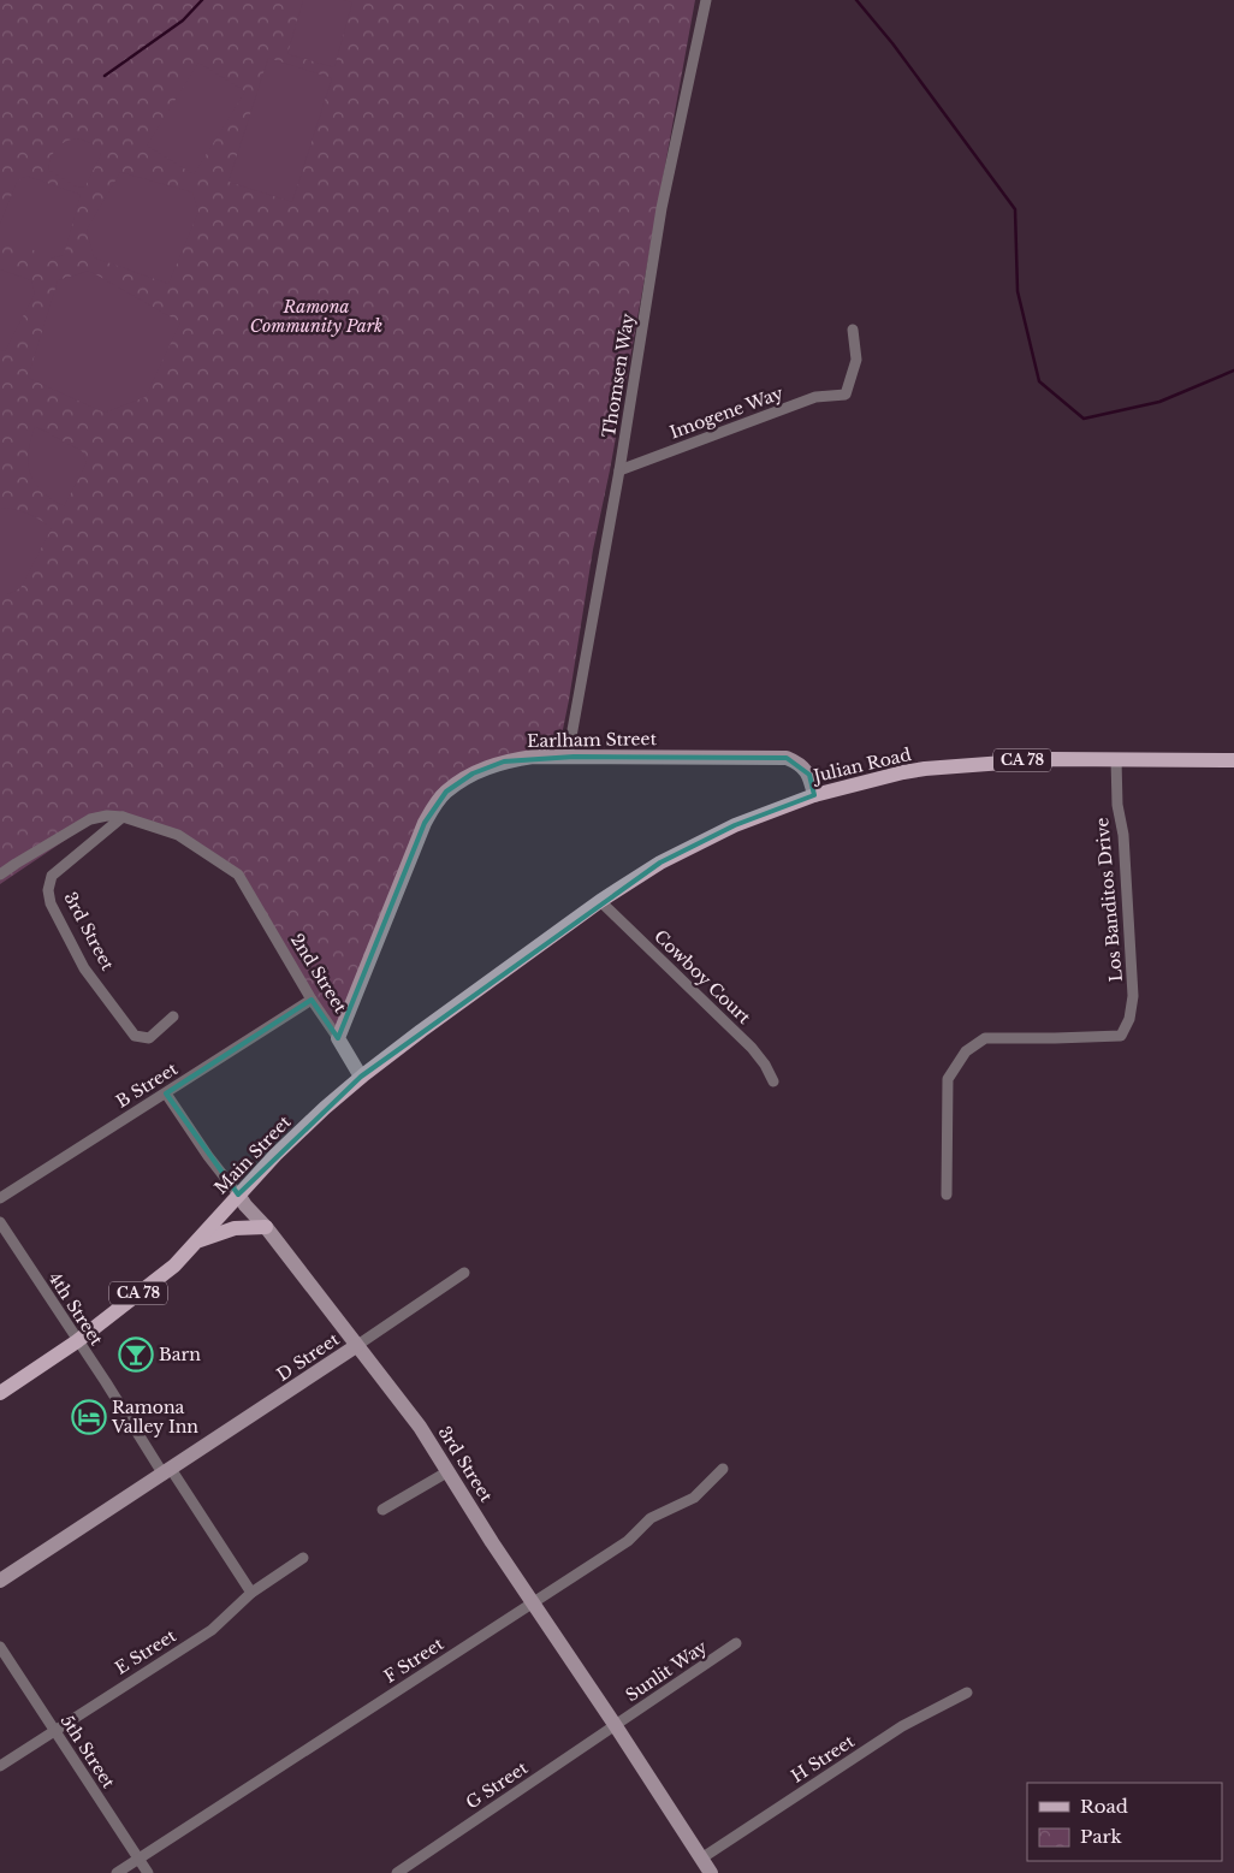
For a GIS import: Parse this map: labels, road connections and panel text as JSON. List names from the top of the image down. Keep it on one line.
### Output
{"streets":{"main road":["CA 78","Julian Road","Main Street"],"street":["Thomsen Way","Imogene Way","Earlham Street","Los Banditos Drive","3rd Street","2nd Street","Cowboy Court","B Street","4th Street","D Street","E Street","F Street","Sunlit Way","5th Street","H Street","G Street"]},"crossings":[["Thomsen Way","Imogene Way"],["Thomsen Way","Earlham Street"],["Earlham Street","Julian Road"],["Earlham Street","2nd Street"],["Julian Road","Los Banditos Drive"],["Julian Road","Cowboy Court"],["Julian Road","Main Street"],["3rd Street","2nd Street"],["3rd Street","B Street"],["3rd Street","Main Street"],["3rd Street","D Street"],["3rd Street","F Street"],["3rd Street","Sunlit Way"],["3rd Street","H Street"],["3rd Street","G Street"],["2nd Street","B Street"],["2nd Street","Main Street"],["Main Street","4th Street"],["4th Street","D Street"],["4th Street","E Street"],["E Street","5th Street"],["F Street","5th Street"],["Sunlit Way","G Street"]],"parks":["Ramona Community Park"],"places":{"bar":["Barn"],"hotel":["Ramona Valley Inn"]},"legend":["Road","Park"]}
